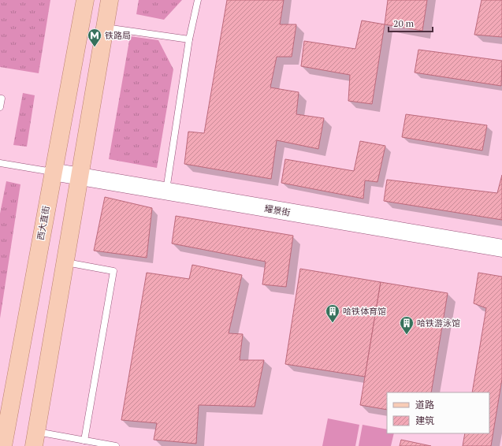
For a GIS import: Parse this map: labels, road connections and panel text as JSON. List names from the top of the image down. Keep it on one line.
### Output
{"streets":{"main road":["西大直街"],"street":["耀景街"]},"crossings":[["耀景街","西大直街"]],"places":{"metro station":["铁路局"],"building":["哈铁体育馆","哈铁游泳馆"]},"legend":["道路","建筑"],"scale_bar":"20 m"}
